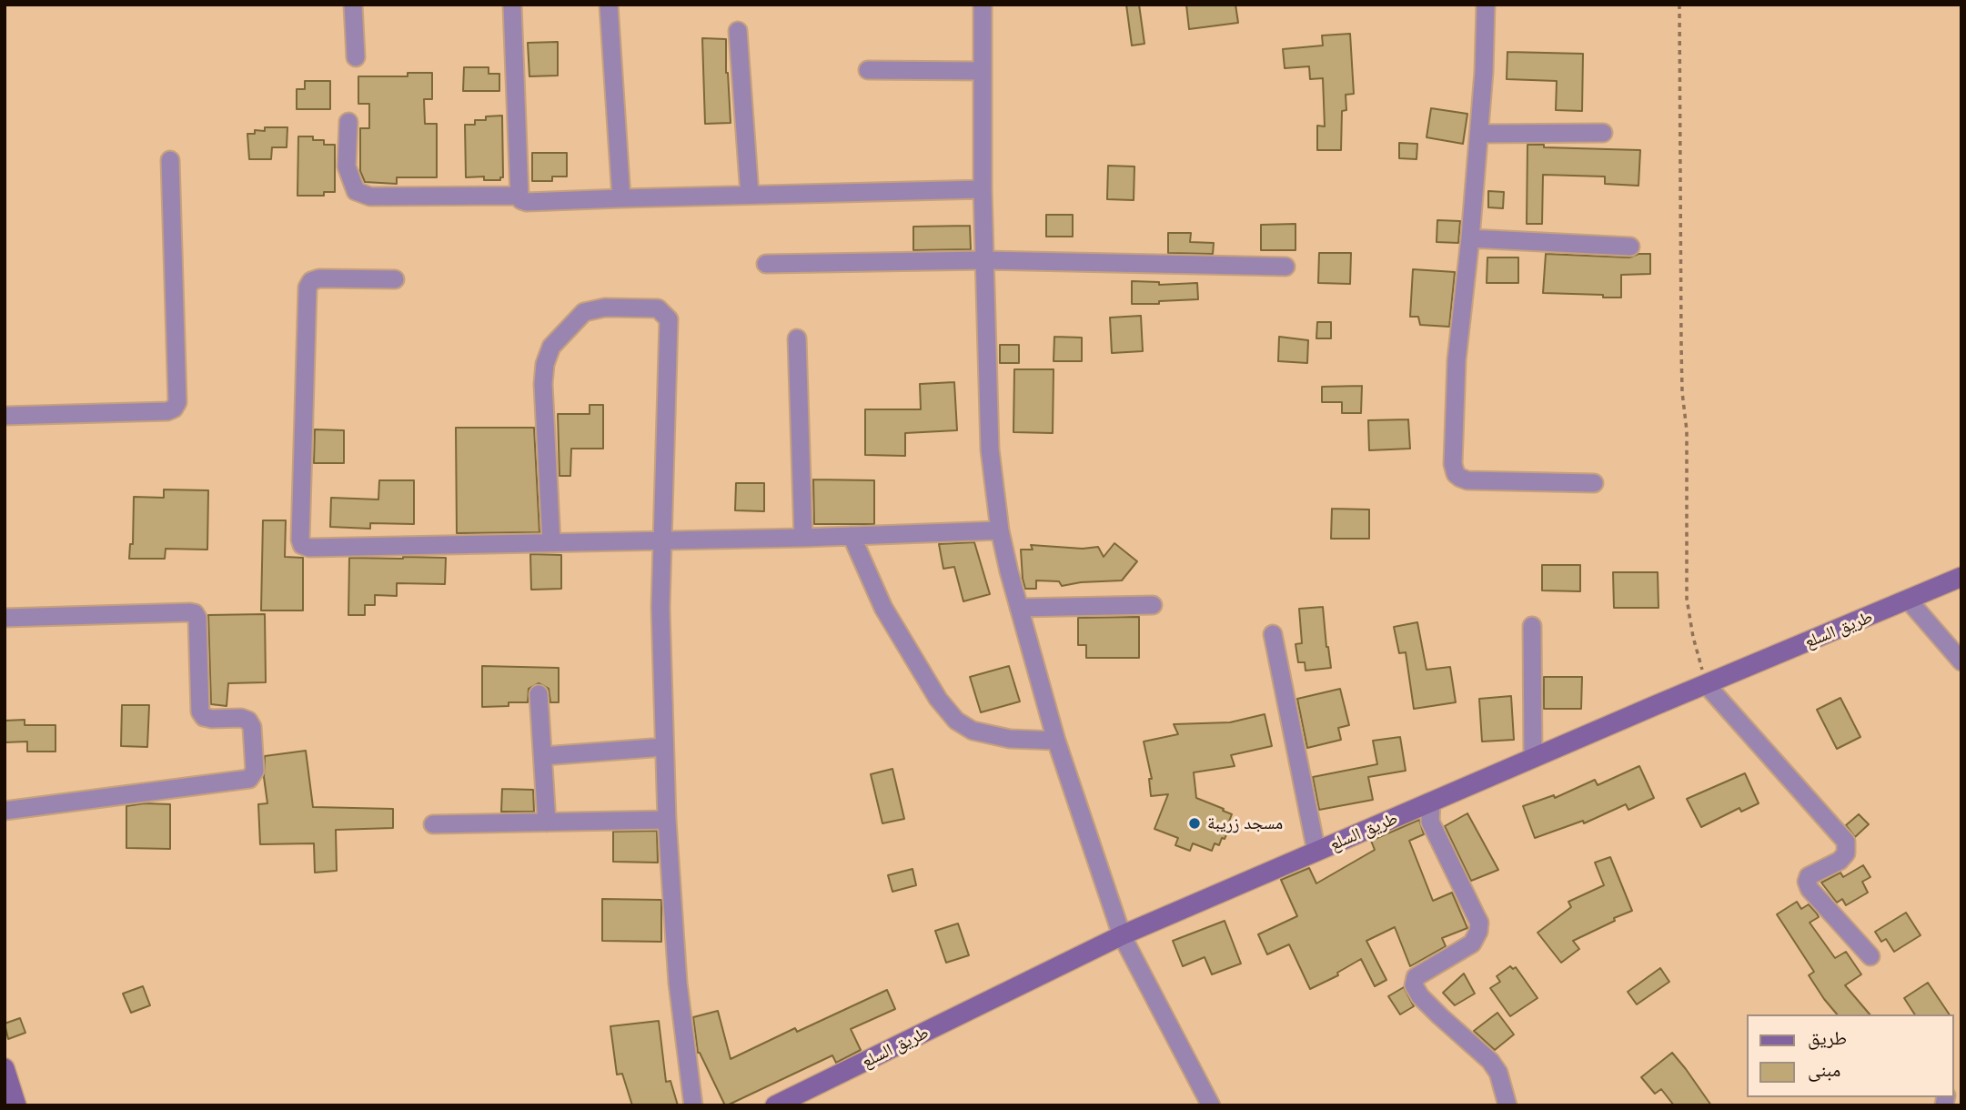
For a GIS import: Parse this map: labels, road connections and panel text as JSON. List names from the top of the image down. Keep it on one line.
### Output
{"streets":{"street":["طريق السلع"]},"places":["مسجد زريبة"],"legend":["طريق","مبنى"]}
